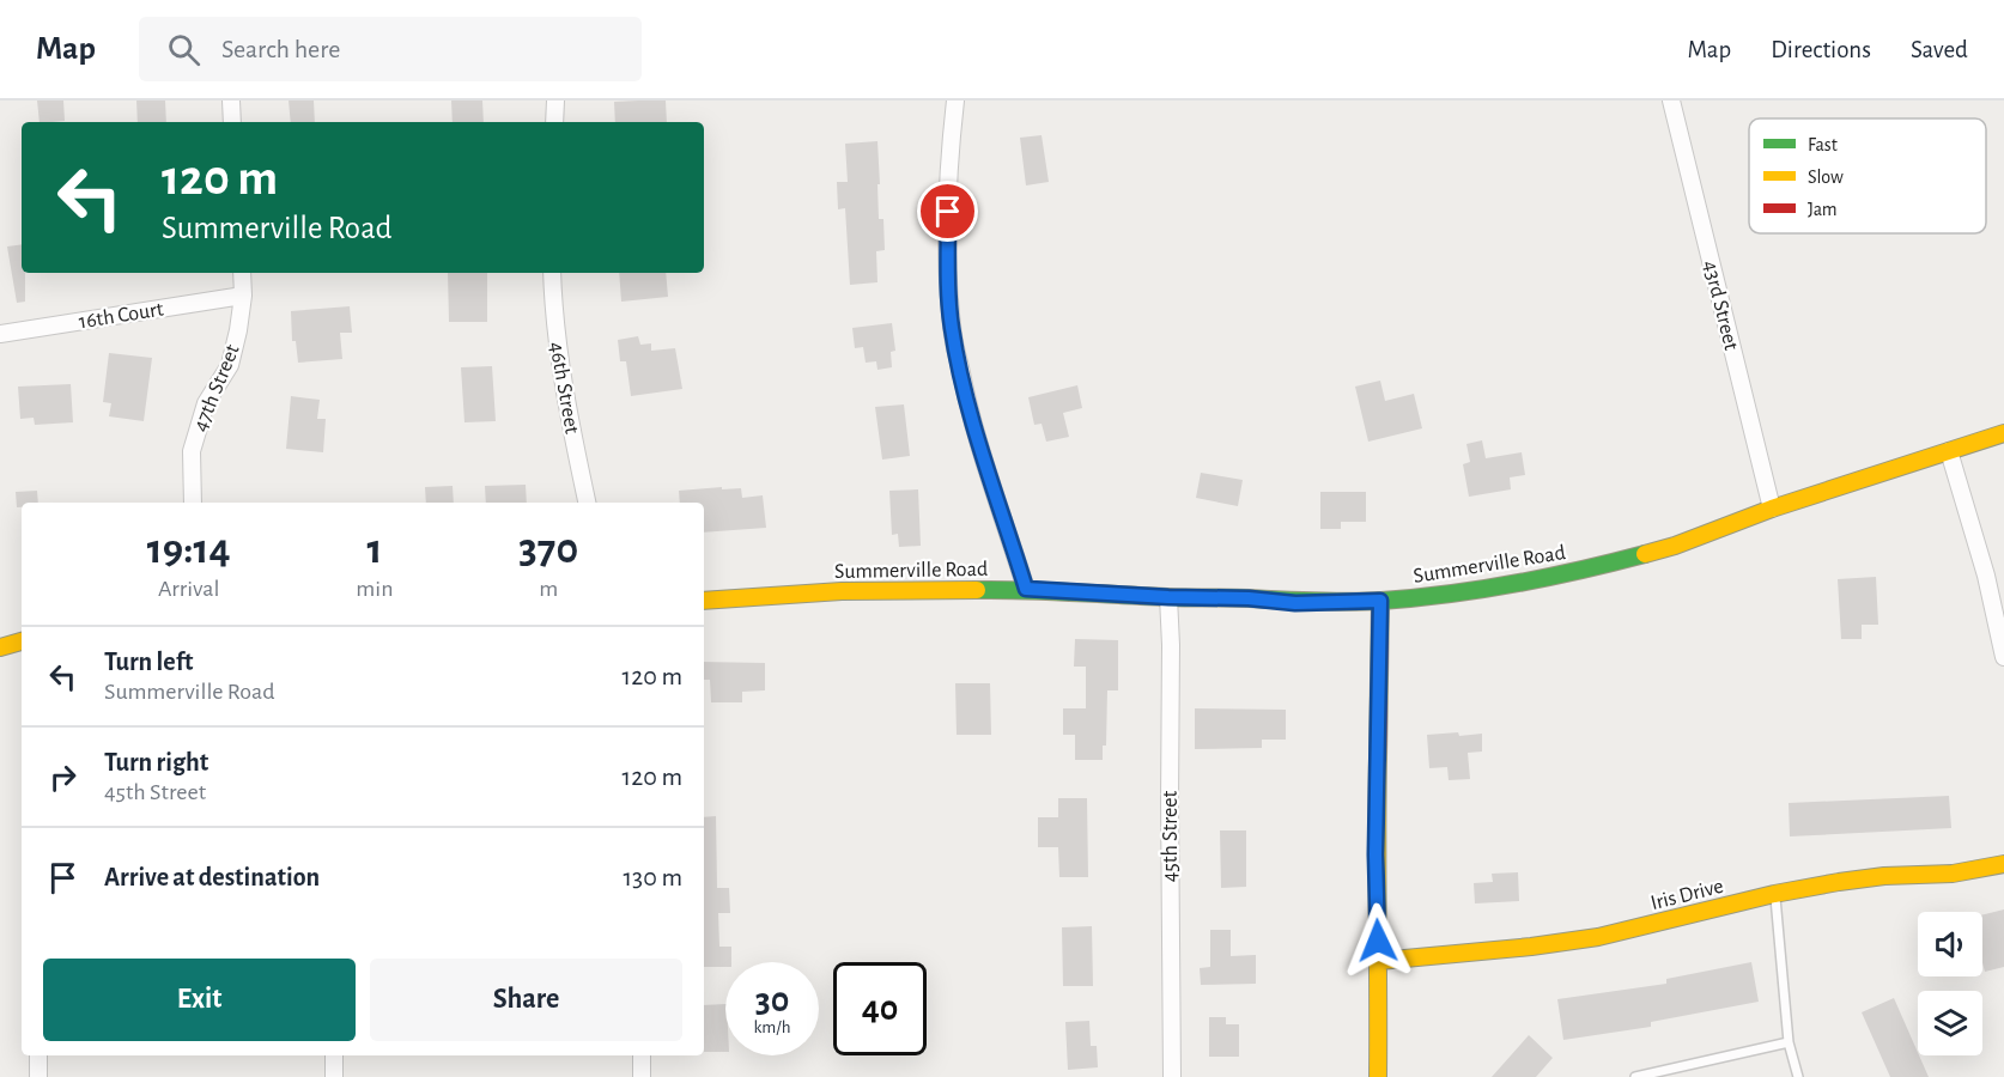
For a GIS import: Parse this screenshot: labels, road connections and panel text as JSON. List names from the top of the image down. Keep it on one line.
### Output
{"streets":{"main road":["Summerville Road","Iris Drive"],"street":["43rd Street","16th Court","47th Street","46th Street","45th Street"]},"crossings":[["43rd Street","Summerville Road"],["16th Court","47th Street"],["Summerville Road","45th Street"]],"legend":["Fast","Slow","Jam"],"page":{"header":"Map","search":"Search here","nav":["Map","Directions","Saved"],"turn":["120 m","Summerville Road"],"eta":["19:14","Arrival","1","min","370","m"],"list":[{"name":"Turn left","note":"Summerville Road","value":"120 m"},{"name":"Turn right","note":"45th Street","value":"120 m"},{"name":"Arrive at destination","value":"130 m"}],"buttons":["Exit","Share"],"speed":"30 km/h","limit":"40"}}
